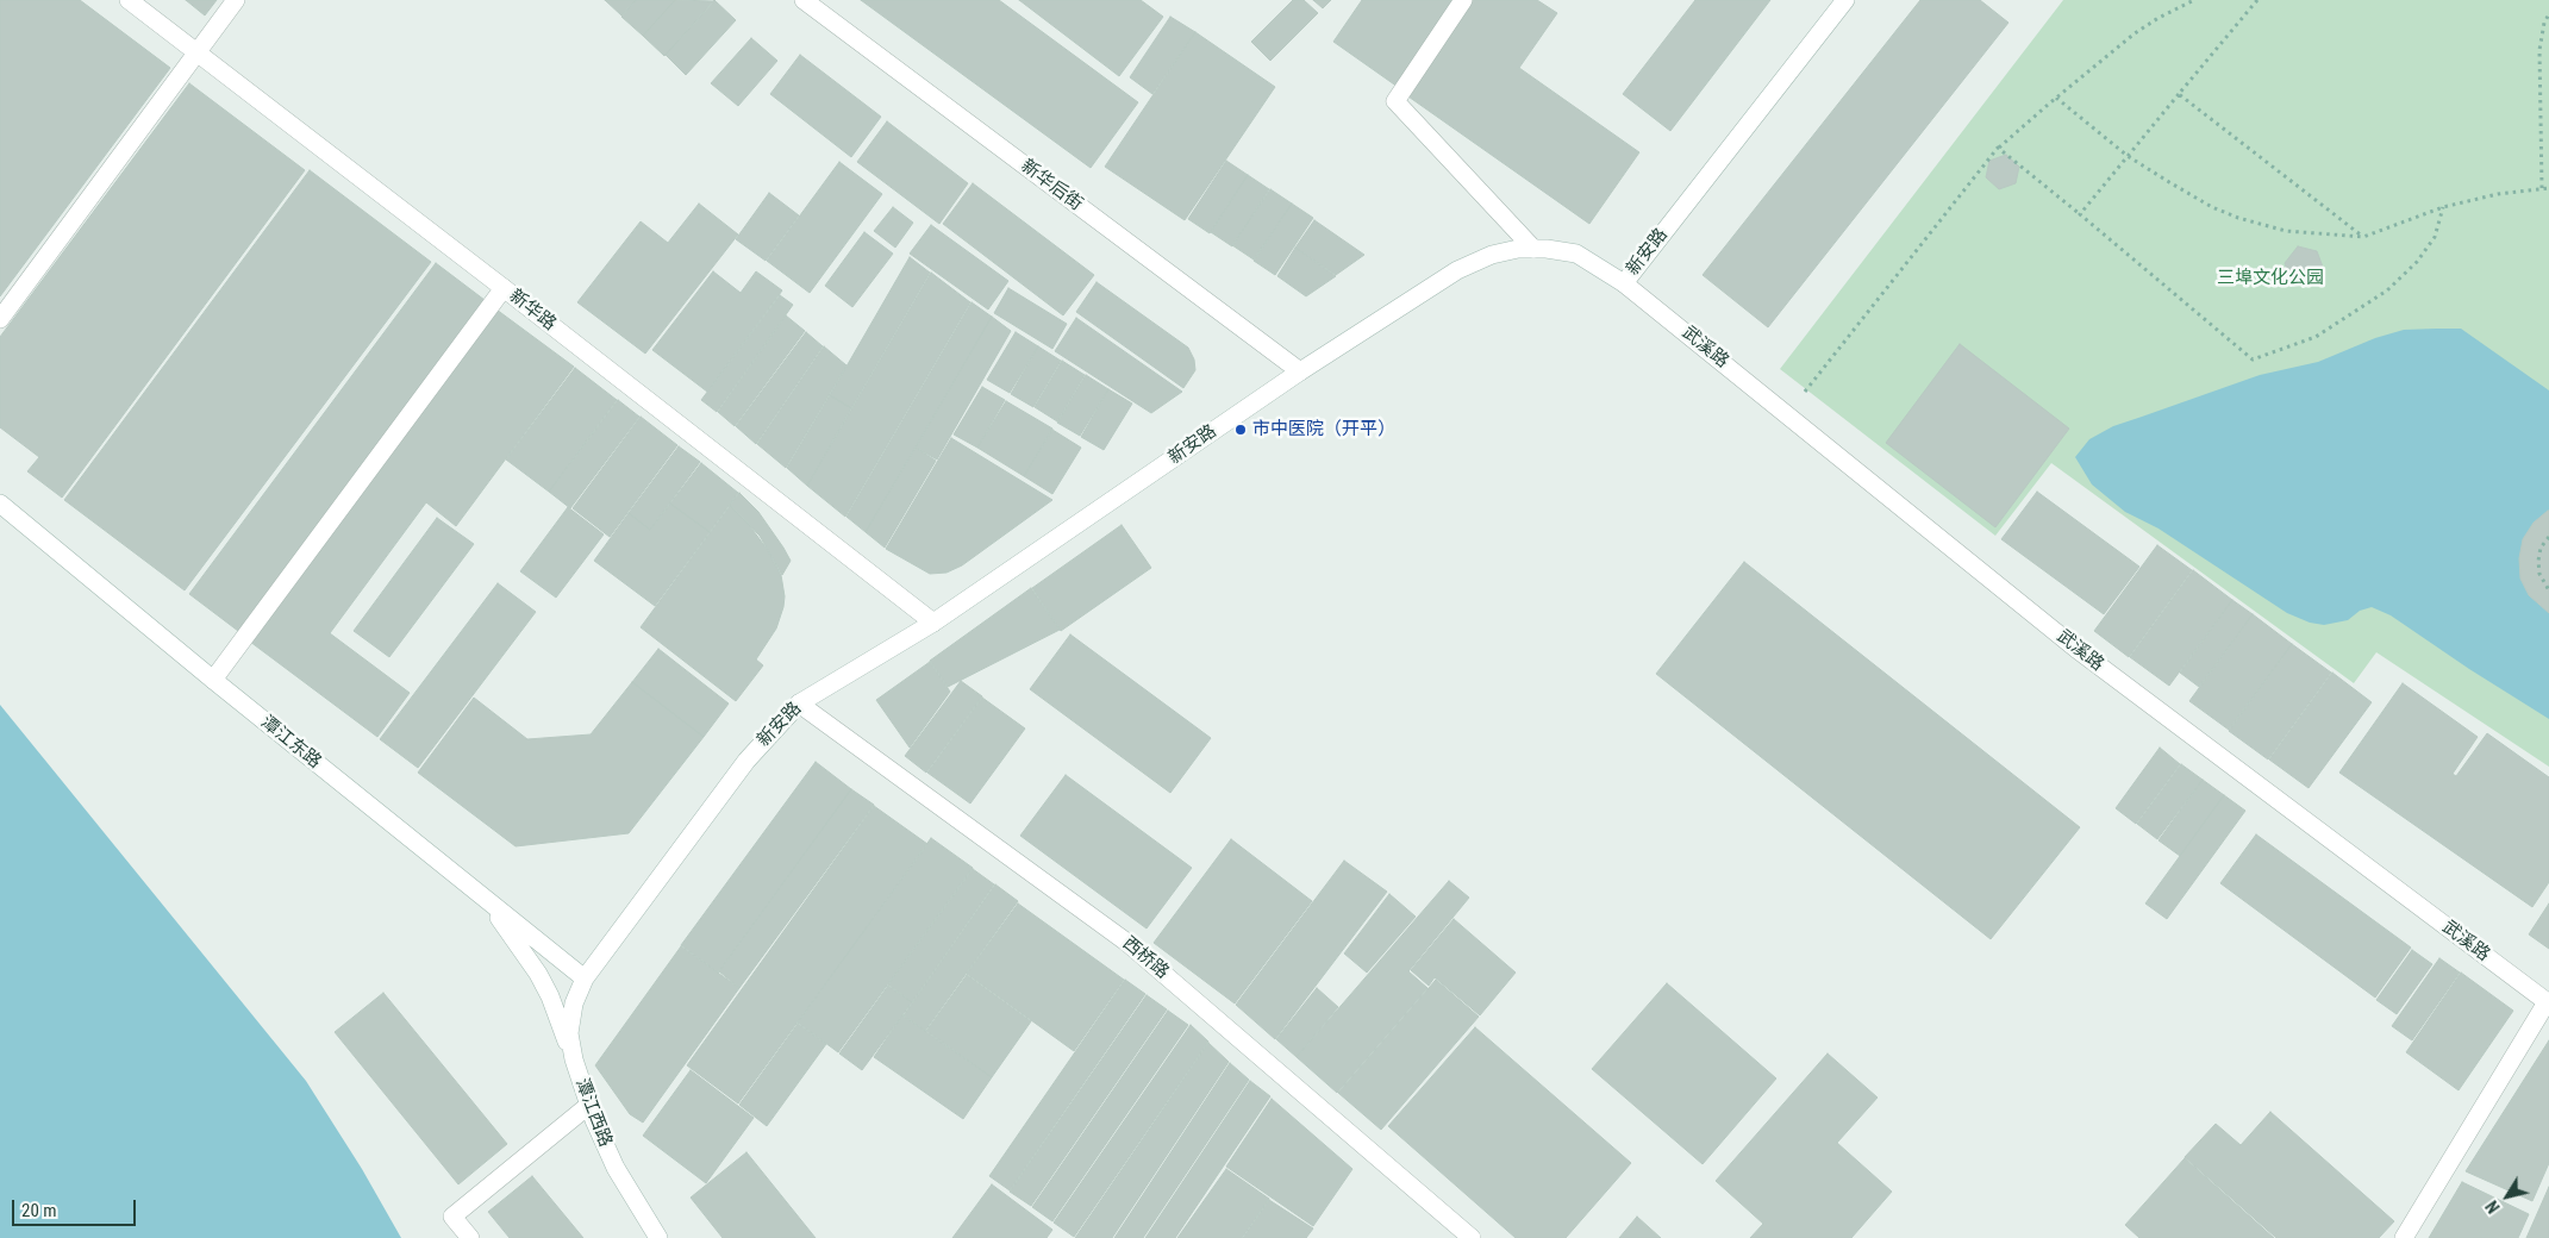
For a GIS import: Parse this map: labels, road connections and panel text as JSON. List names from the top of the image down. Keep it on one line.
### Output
{"streets":{"street":["新华后街","新安路","新华路","武溪路","潭江东路","西桥路","潭江西路"]},"crossings":[["新华后街","新安路"],["新安路","新华路"],["新安路","武溪路"],["新安路","潭江东路"],["新安路","西桥路"],["新安路","潭江西路"],["潭江东路","潭江西路"]],"parks":["三埠文化公园"],"places":["市中医院（开平）"],"scale_bar":"20 m","north":"bottom left"}
